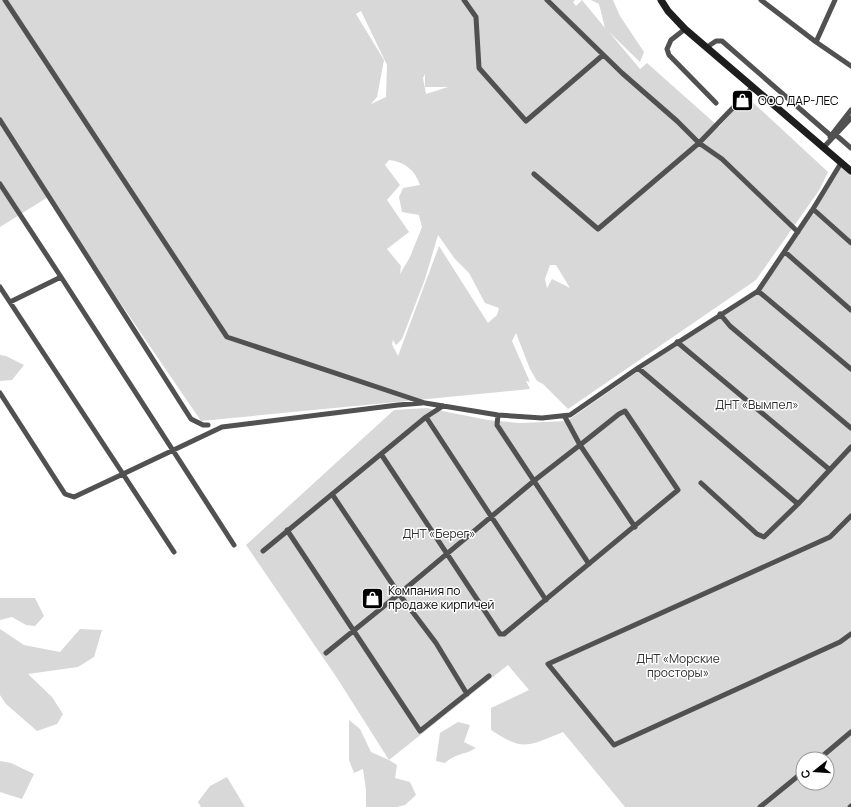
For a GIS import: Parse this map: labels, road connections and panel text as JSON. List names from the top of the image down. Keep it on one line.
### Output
{"parks":["ДНТ «Вымпел»","ДНТ «Берег»","ДНТ «Морские просторы»"],"places":{"shop":["ООО ДАР-ЛЕС","Компания по продаже кирпичей"]},"north":"left"}
